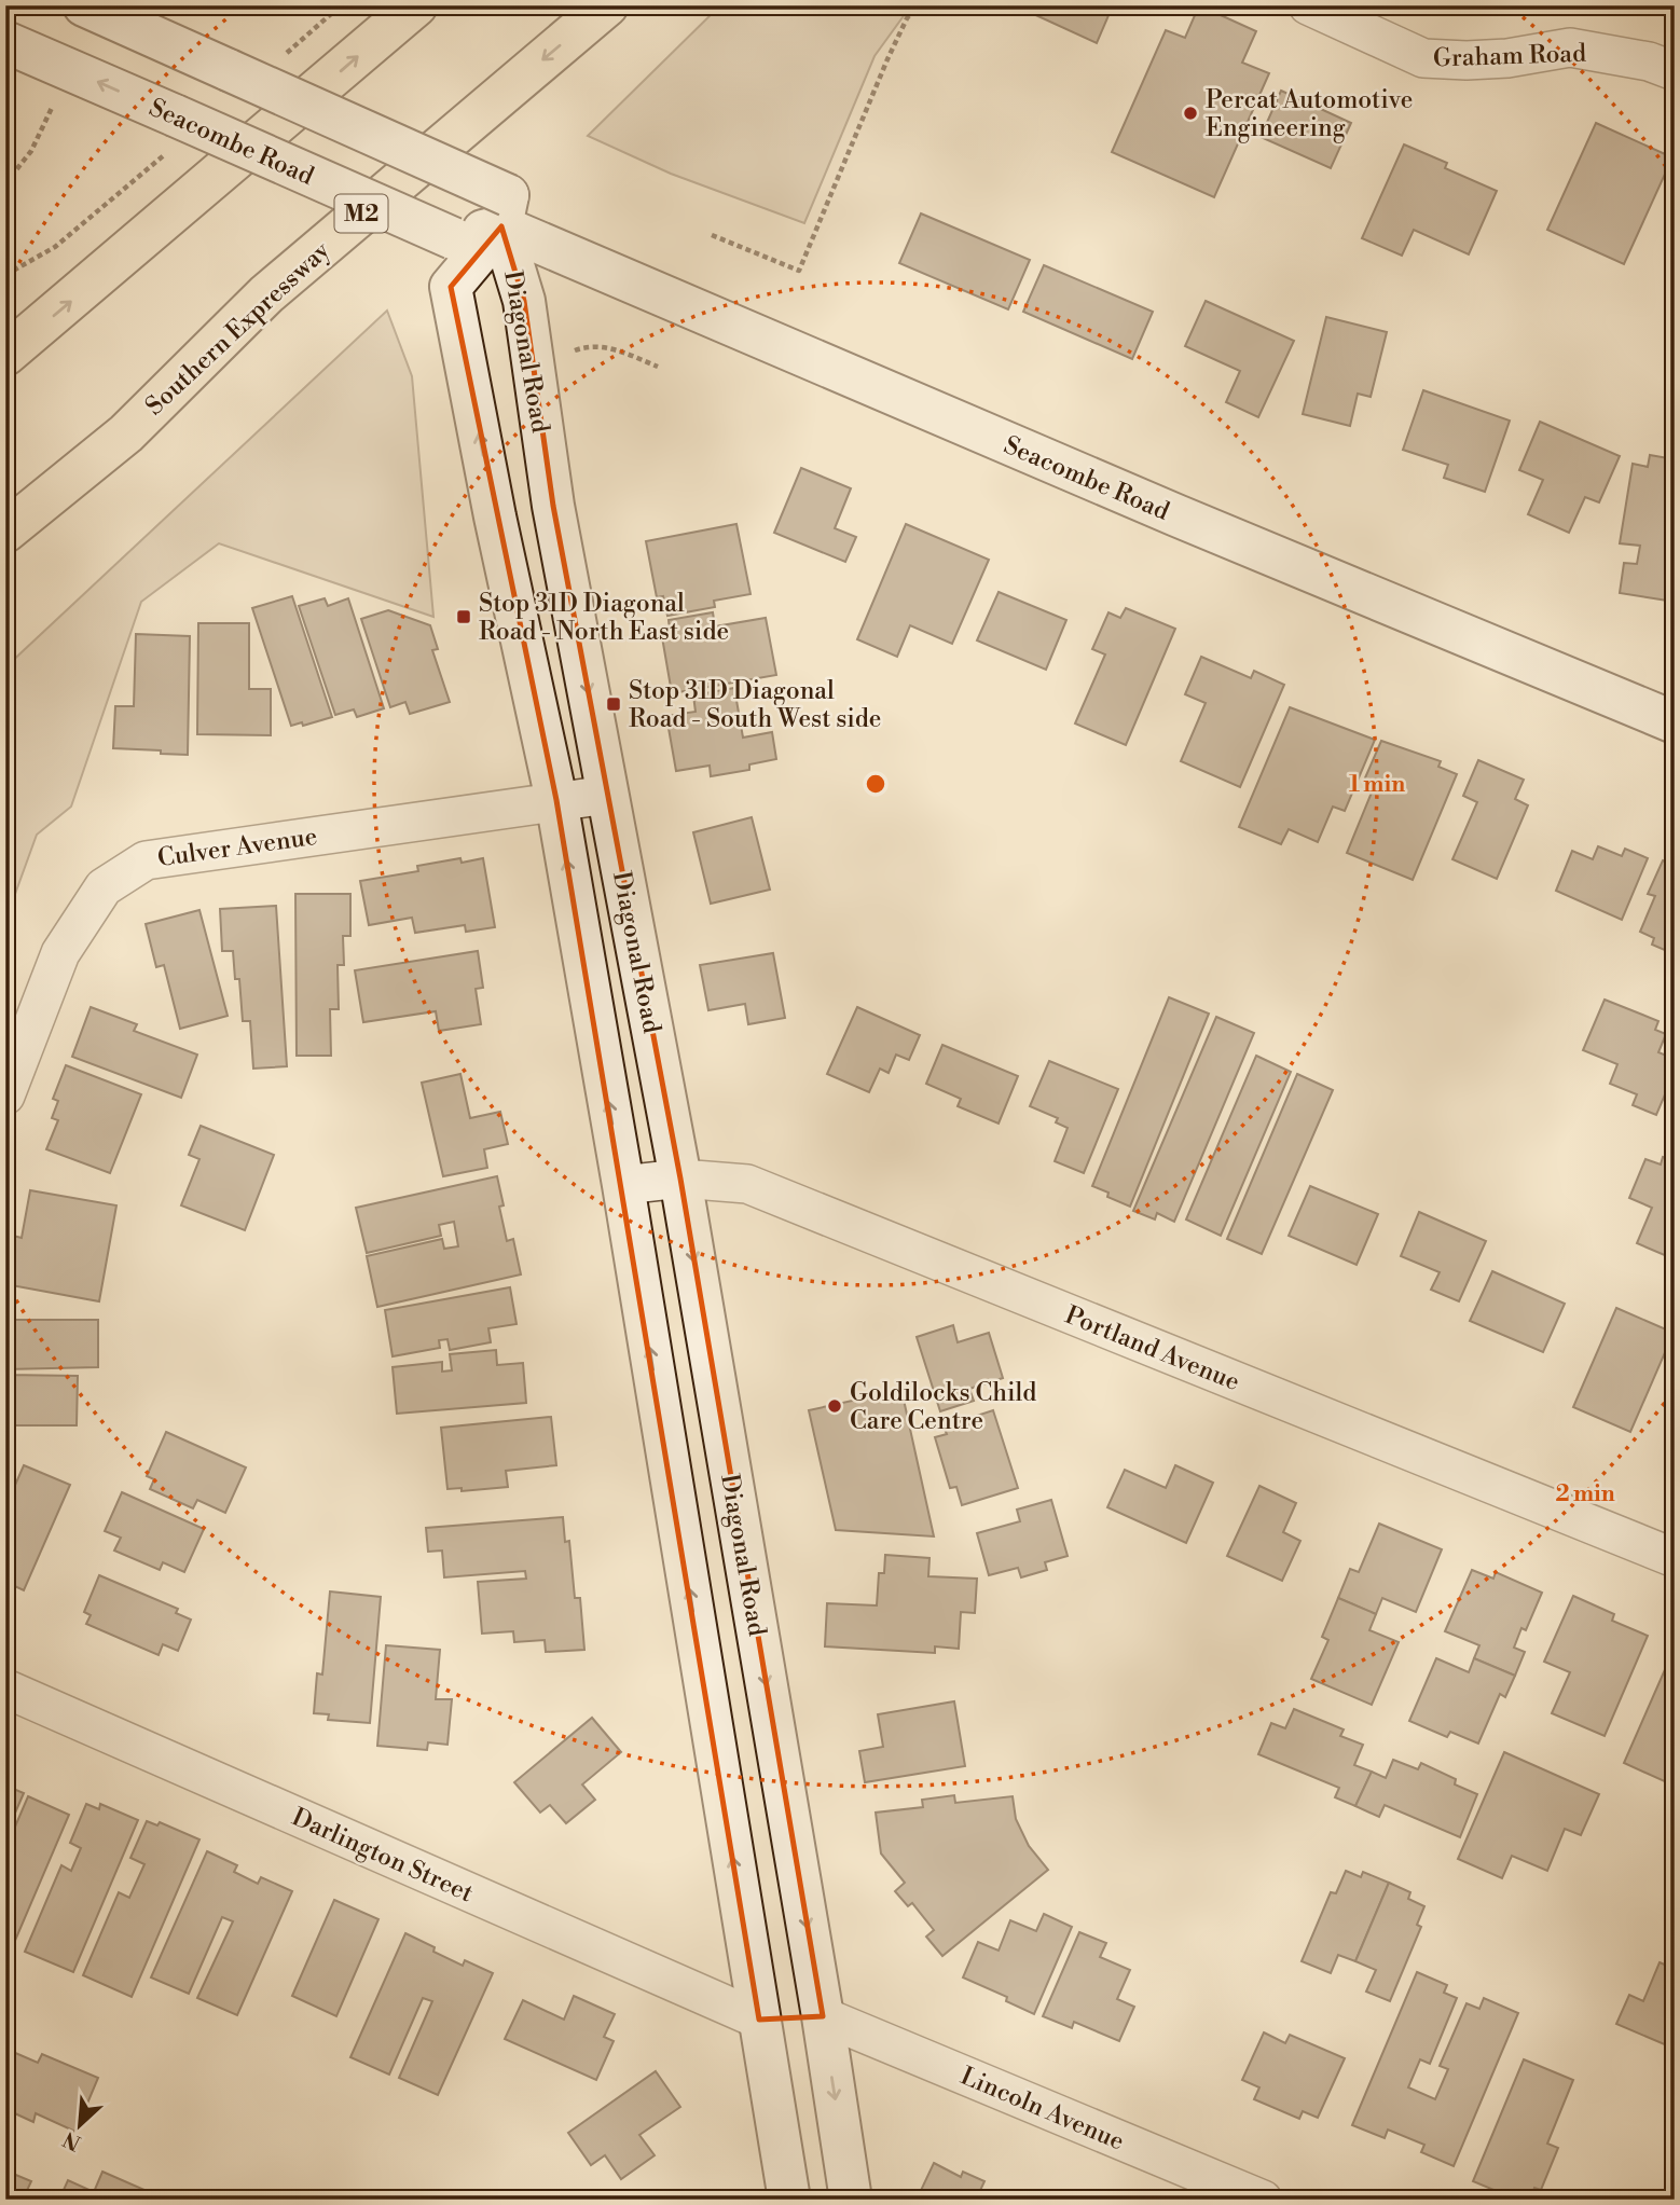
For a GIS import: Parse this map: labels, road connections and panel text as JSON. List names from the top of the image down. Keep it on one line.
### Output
{"streets":{"highway":["M2","Southern Expressway"],"main road":["Seacombe Road","Diagonal Road"],"street":["Graham Road","Culver Avenue","Portland Avenue","Darlington Street","Lincoln Avenue"]},"crossings":[["Seacombe Road","Diagonal Road"],["Diagonal Road","Culver Avenue"],["Diagonal Road","Portland Avenue"],["Diagonal Road","Darlington Street"],["Diagonal Road","Lincoln Avenue"]],"places":{"other":["Percat Automotive Engineering","Goldilocks Child Care Centre"],"transit":["Stop 31D Diagonal Road - North East side","Stop 31D Diagonal Road - South West side"]},"north":"bottom left","rings":["1 min","2 min"]}
